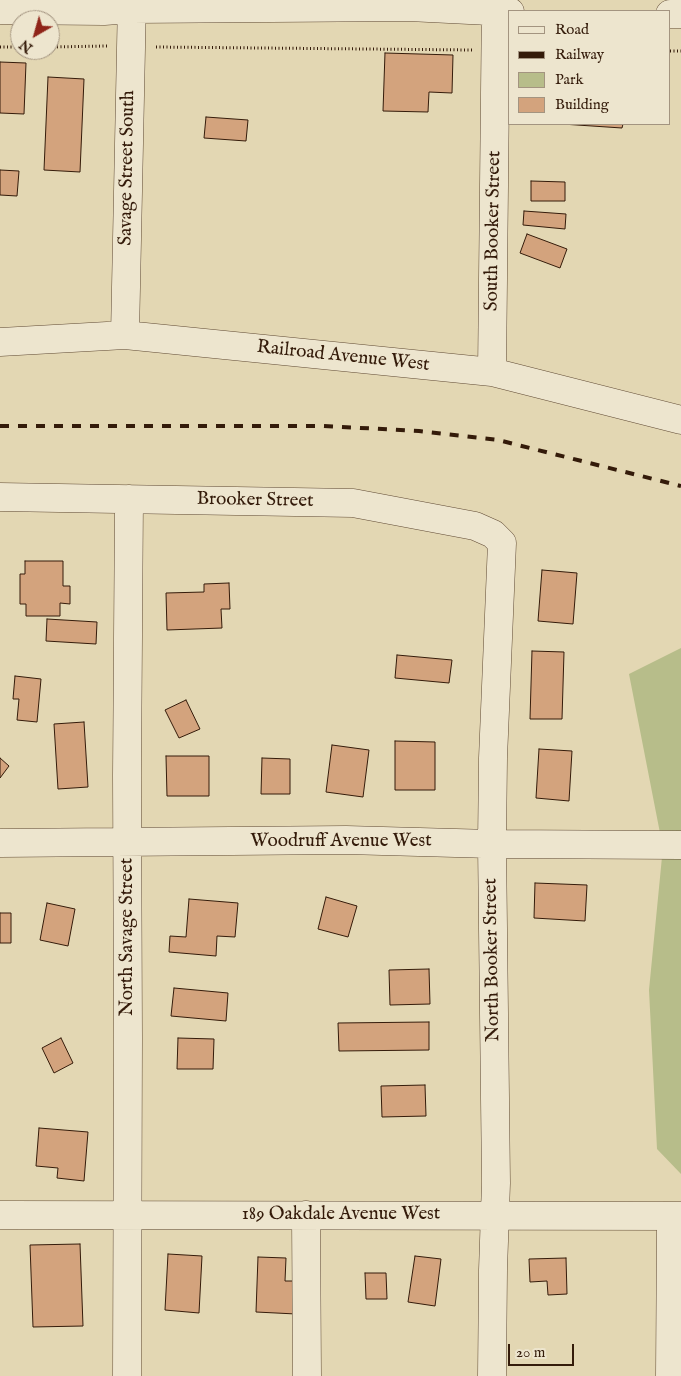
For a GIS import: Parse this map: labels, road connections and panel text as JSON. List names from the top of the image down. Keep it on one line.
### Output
{"streets":{"street":["Savage Street South","South Booker Street","Railroad Avenue West","Brooker Street","Woodruff Avenue West","North Savage Street","North Booker Street","189 Oakdale Avenue West"]},"crossings":[["Savage Street South","Railroad Avenue West"],["South Booker Street","Railroad Avenue West"],["Brooker Street","North Savage Street"],["Brooker Street","North Booker Street"],["Woodruff Avenue West","North Savage Street"],["Woodruff Avenue West","North Booker Street"],["North Savage Street","189 Oakdale Avenue West"],["North Booker Street","189 Oakdale Avenue West"]],"legend":["Road","Railway","Park","Building"],"scale_bar":"20 m","north":"bottom left"}
